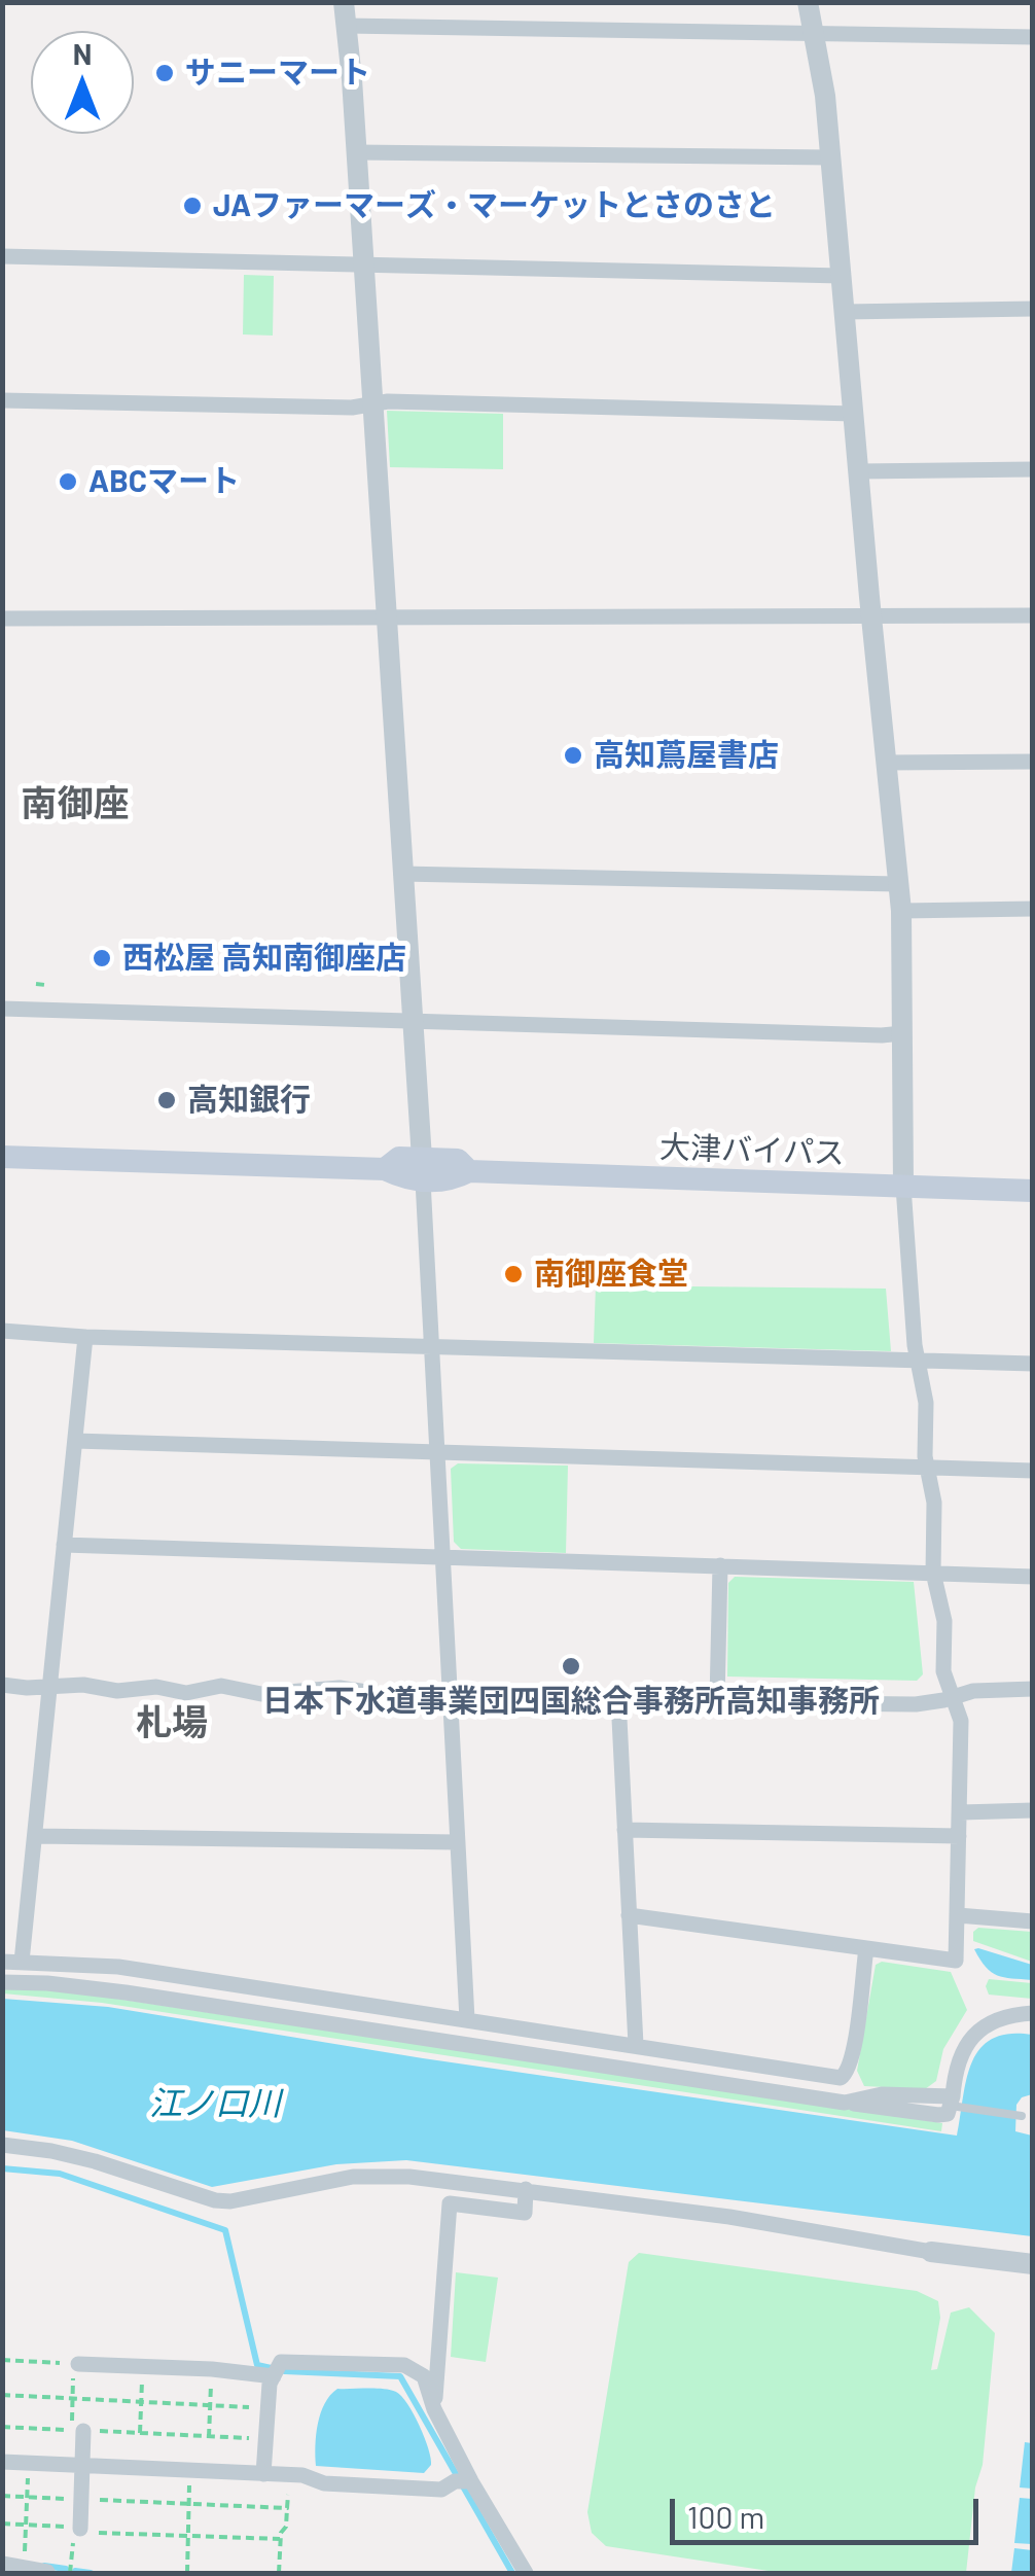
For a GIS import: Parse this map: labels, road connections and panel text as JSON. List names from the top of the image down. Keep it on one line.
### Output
{"streets":{"main road":["大津バイパス"]},"districts":["南御座","札場"],"water":["江ノ口川"],"places":["サニーマート","JAファーマーズ・マーケットとさのさと","ABCマート","高知蔦屋書店","西松屋 高知南御座店","高知銀行","南御座食堂","日本下水道事業団四国総合事務所高知事務所"],"scale_bar":"100 m","north":"top"}
